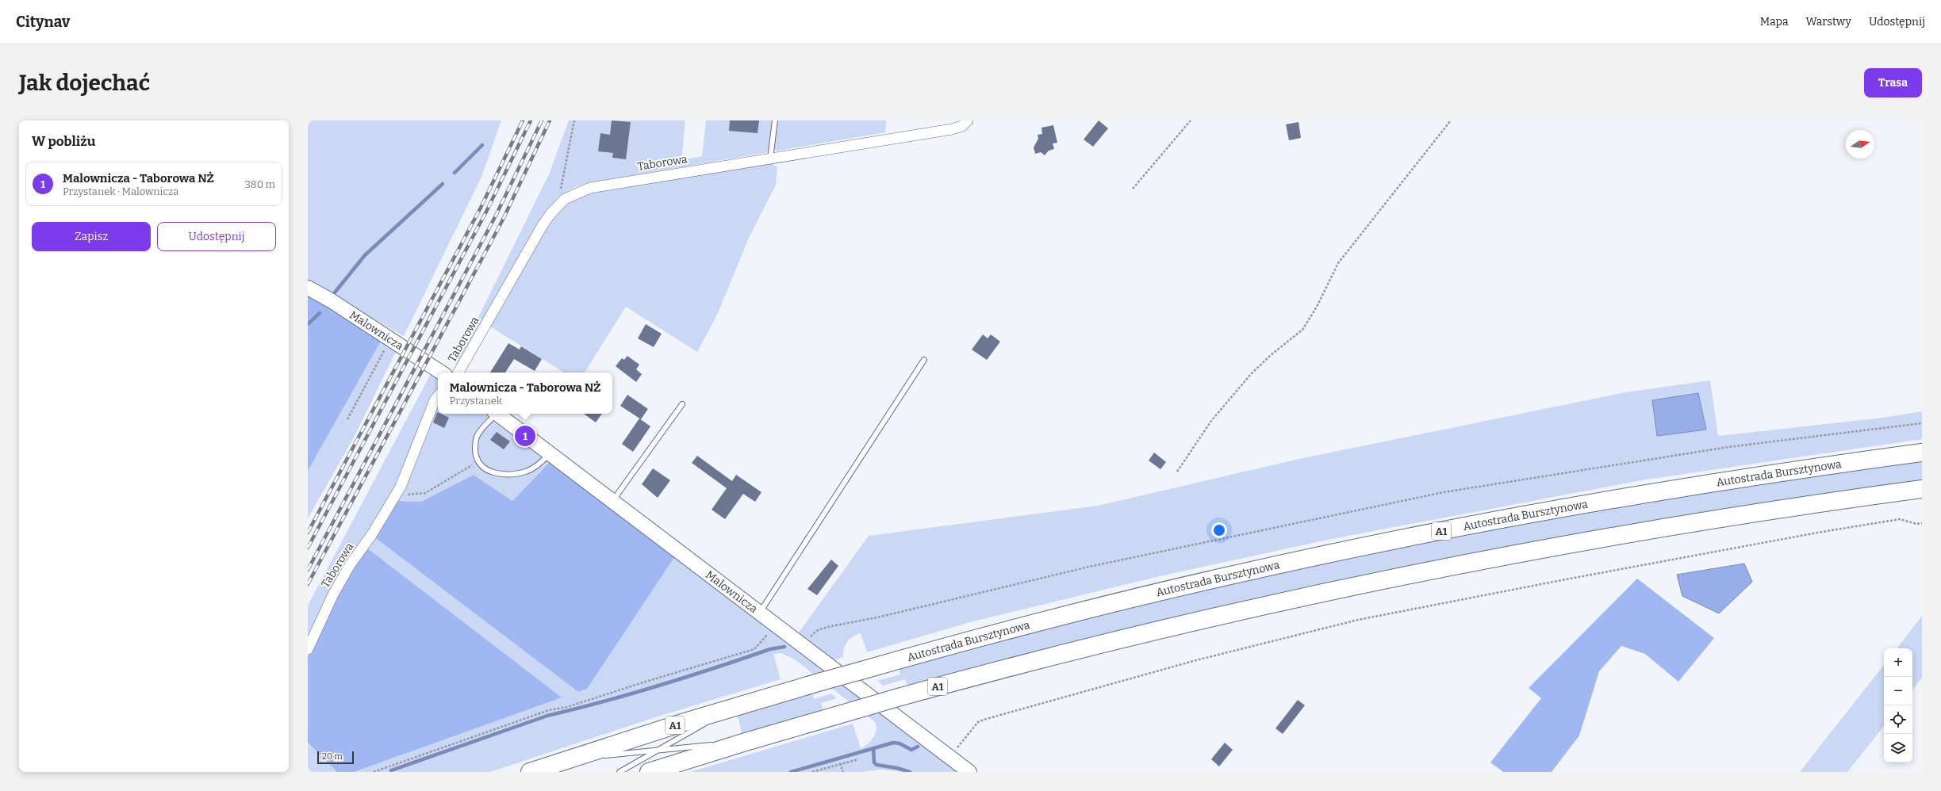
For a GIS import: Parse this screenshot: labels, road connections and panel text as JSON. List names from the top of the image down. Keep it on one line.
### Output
{"streets":{"highway":["Autostrada Bursztynowa","A1"],"street":["Taborowa","Malownicza"]},"scale_bar":"20 m","north":"right","page":{"header":"Citynav","nav":["Mapa","Warstwy","Udostępnij"],"buttons":["Trasa",["Zapisz","Udostępnij"]],"title":"Jak dojechać","heading":"W pobliżu","list":[{"mark":"1","name":"Malownicza - Taborowa NŻ","note":"Przystanek · Malownicza","value":"380 m"}],"popup":["Malownicza - Taborowa NŻ","Przystanek"],"pins":"1","map_buttons":["+","−"],"scale":"20 m"}}
